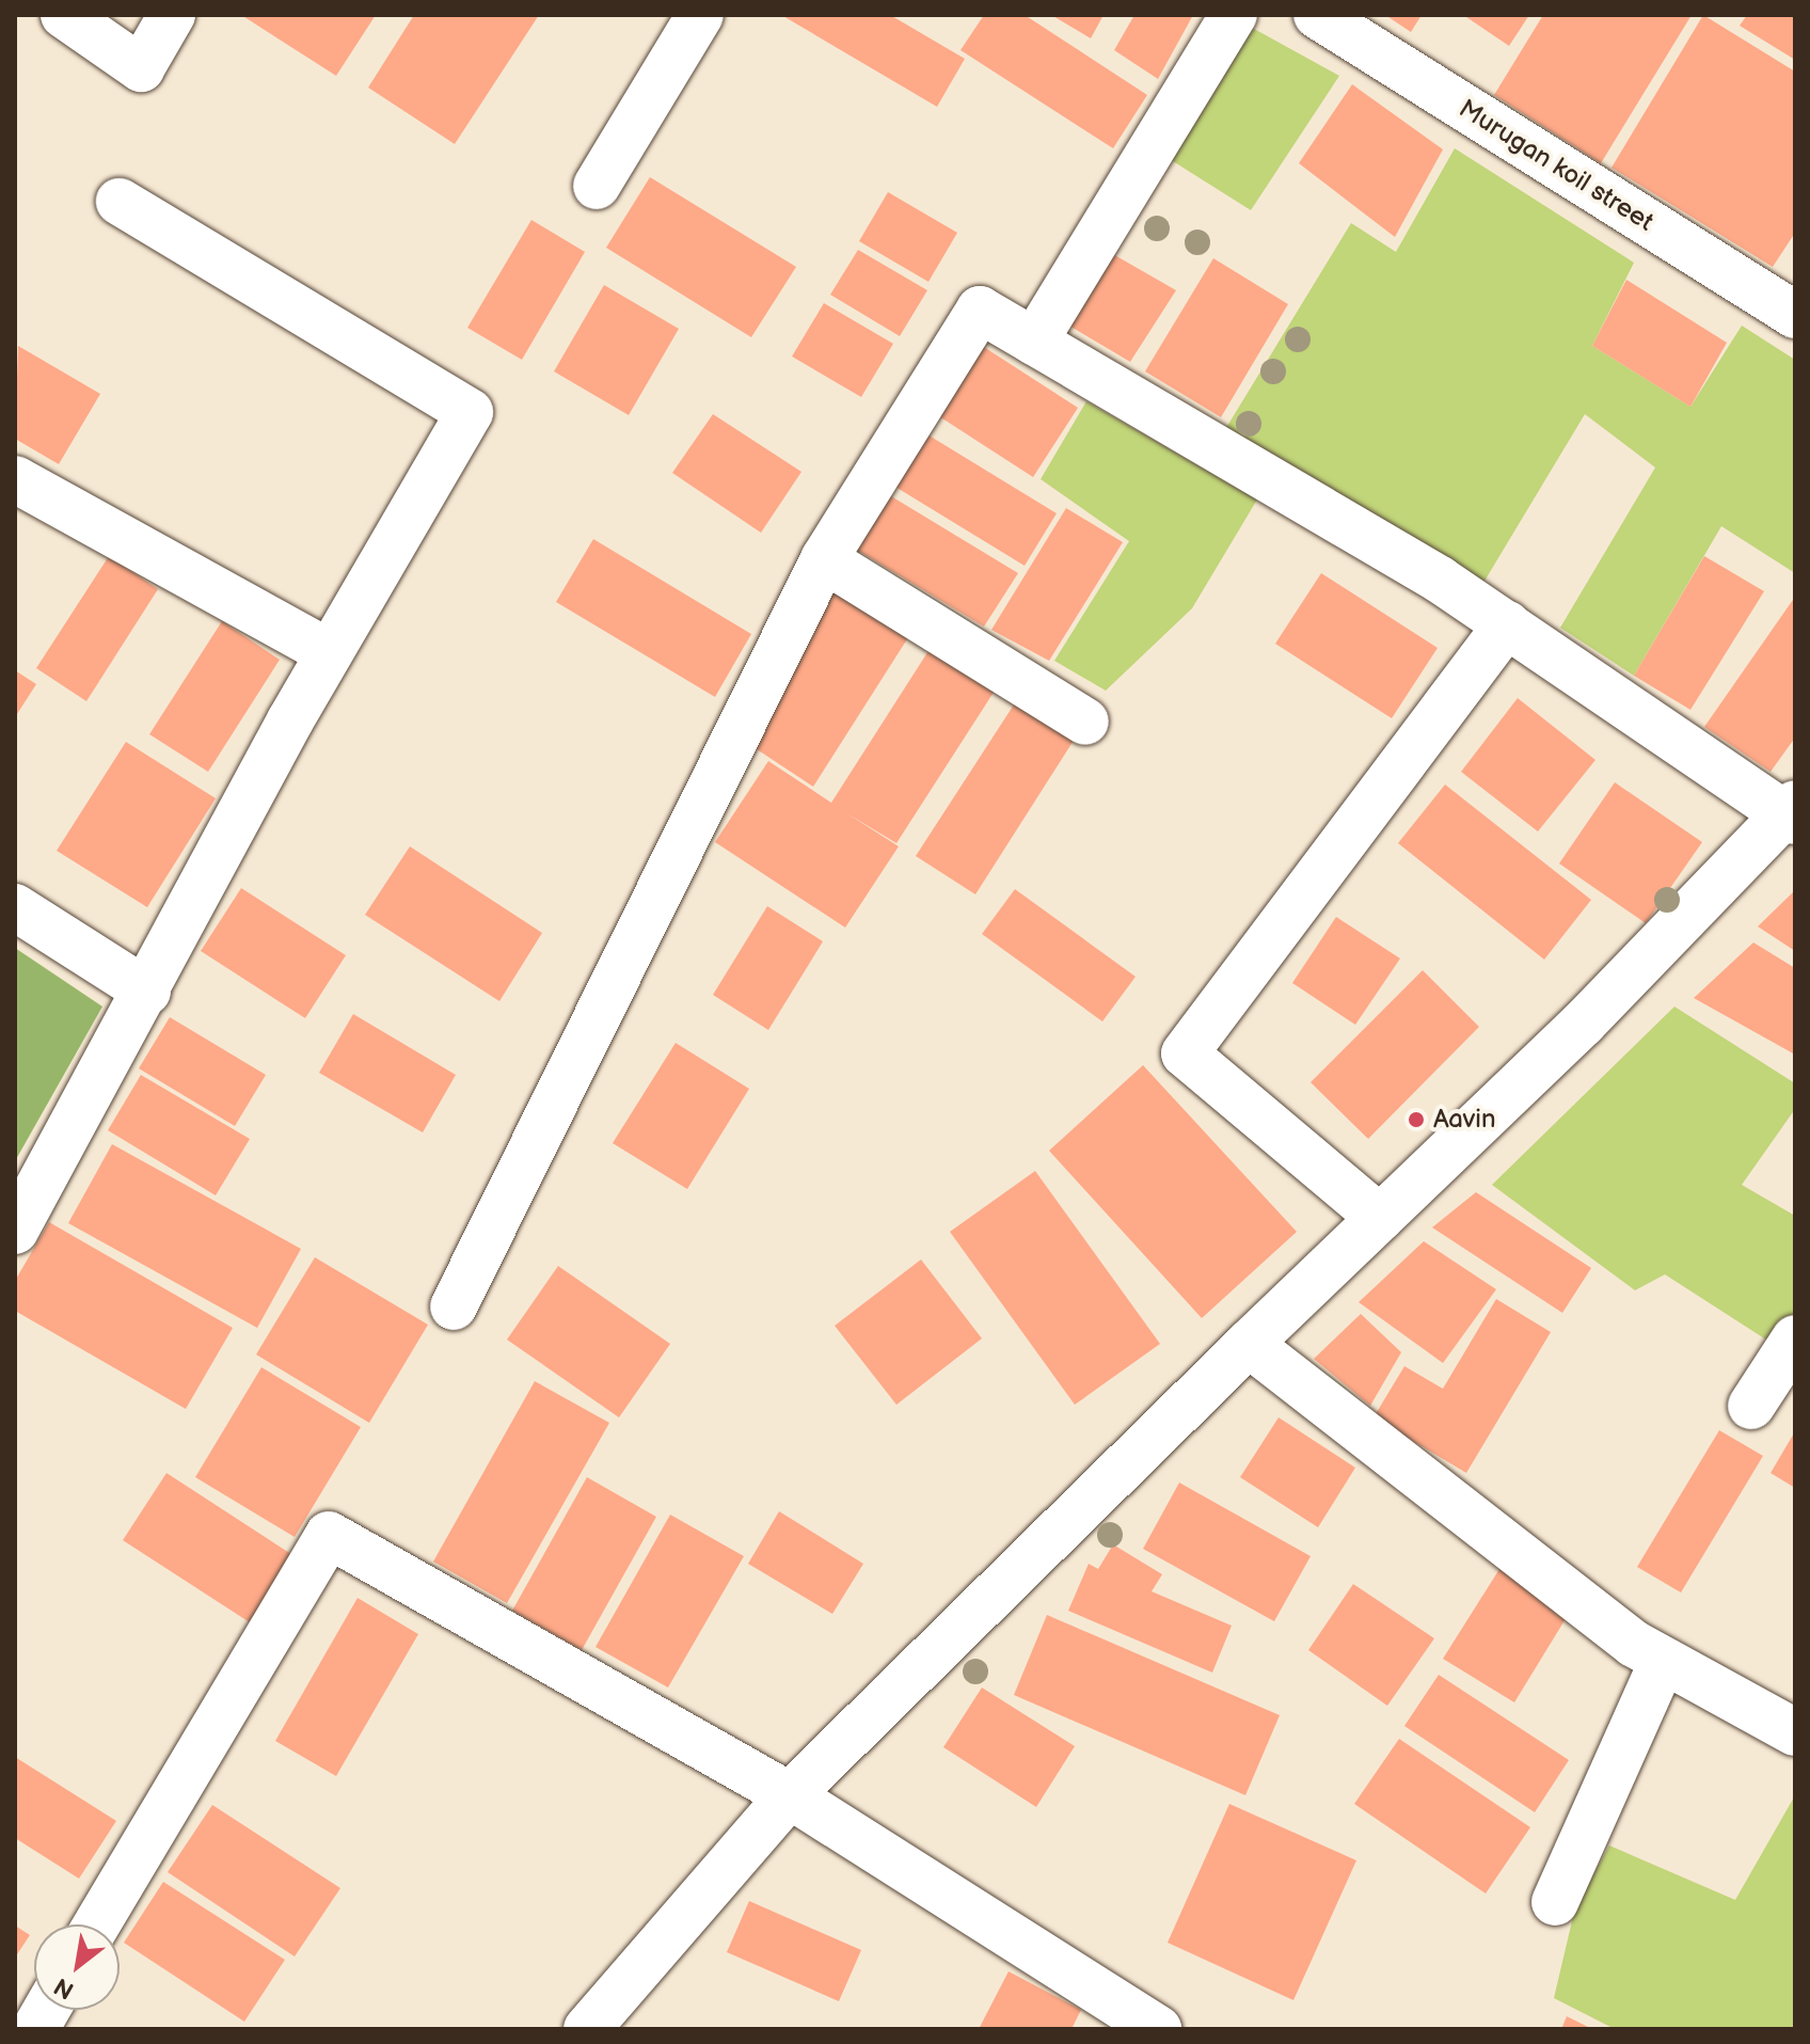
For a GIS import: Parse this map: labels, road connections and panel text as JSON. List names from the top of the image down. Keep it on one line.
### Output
{"streets":{"street":["Murugan koil street"]},"places":["Aavin"],"north":"bottom left"}
